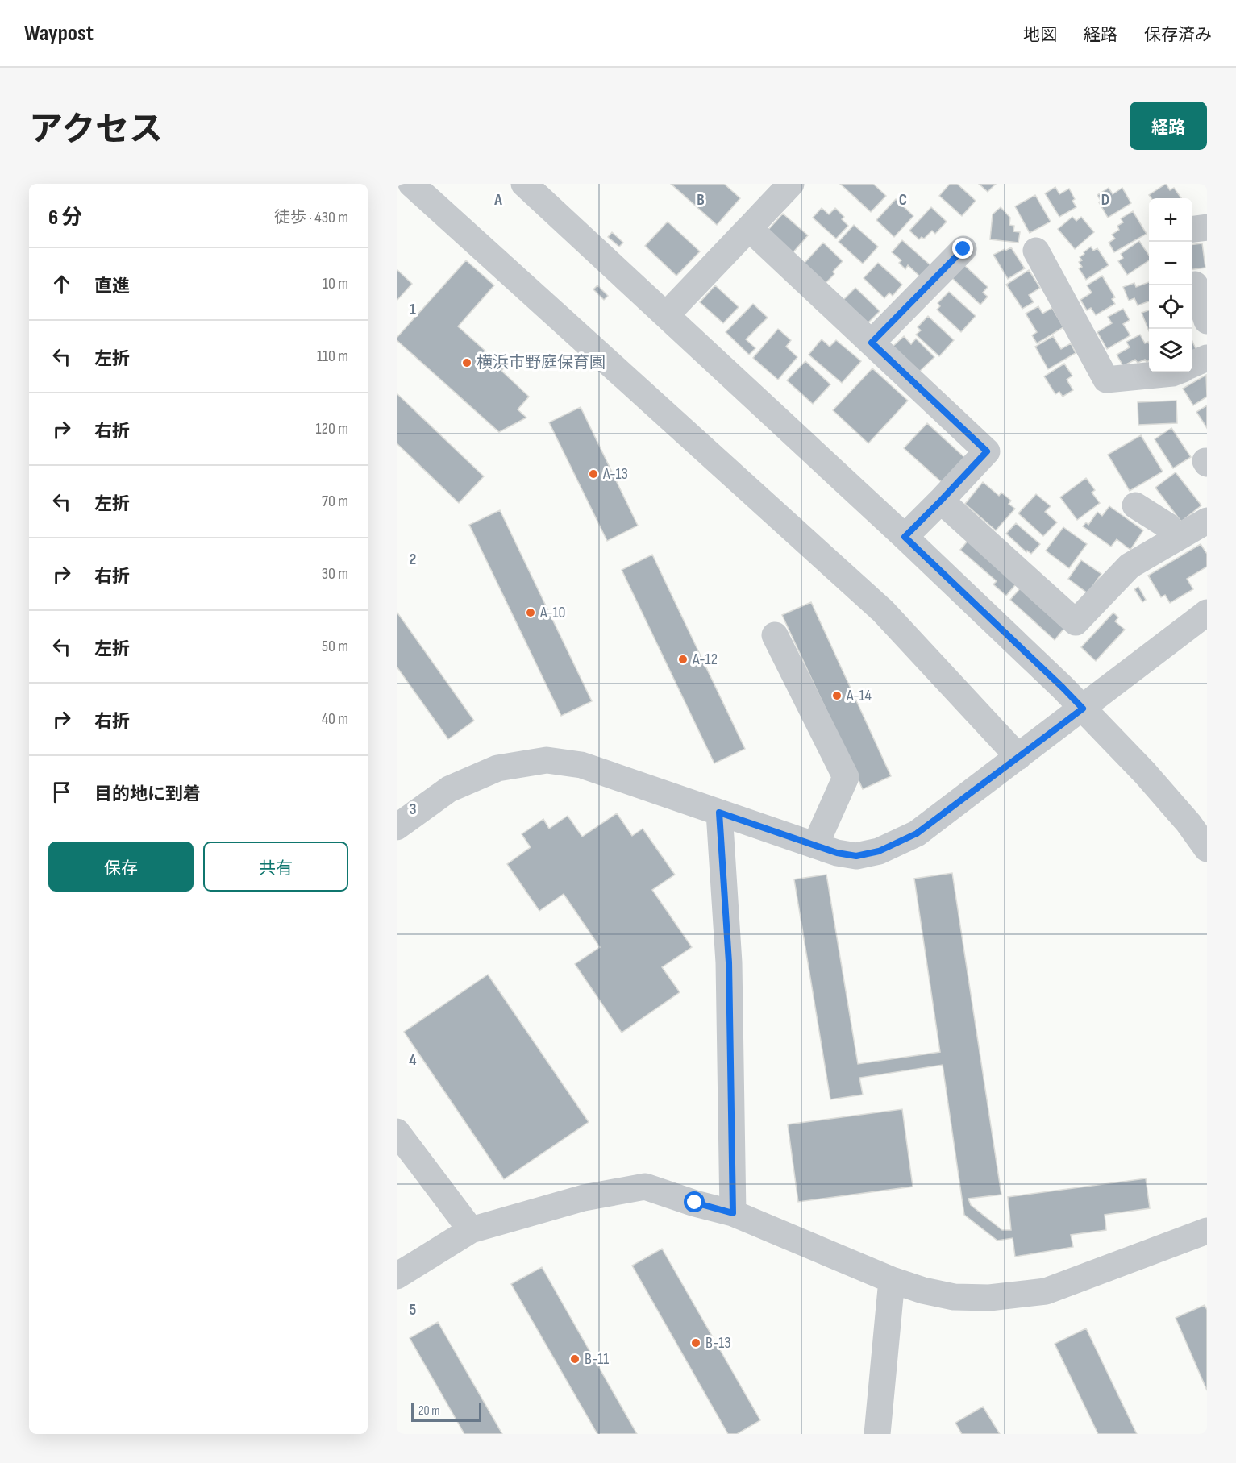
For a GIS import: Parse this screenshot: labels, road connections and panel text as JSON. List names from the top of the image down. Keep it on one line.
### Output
{"places":["横浜市野庭保育園","A-13","A-10","A-12","A-14","B-13","B-11"],"scale_bar":"20 m","page":{"header":"Waypost","nav":["地図","経路","保存済み"],"title":"アクセス","buttons":["経路",["保存","共有"]],"heading":["6 分","徒歩 · 430 m"],"map_buttons":["+","−"],"list":[["直進","10 m"],["左折","110 m"],["右折","120 m"],["左折","70 m"],["右折","30 m"],["左折","50 m"],["右折","40 m"],"目的地に到着"],"scale":"20 m"},"grid":{"columns":["A","B","C","D"],"rows":["1","2","3","4","5"]}}
